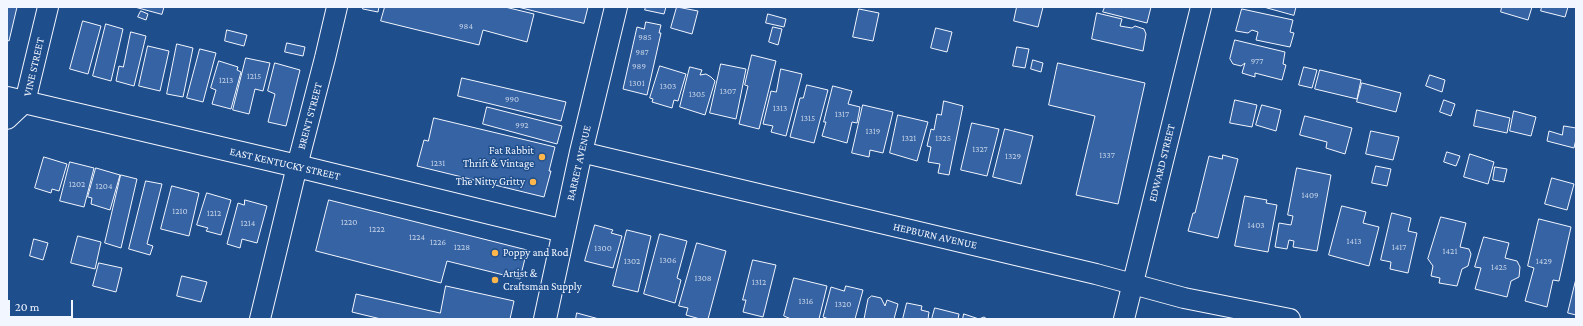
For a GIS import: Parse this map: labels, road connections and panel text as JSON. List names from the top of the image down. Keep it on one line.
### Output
{"streets":{"street":["VINE STREET","BRENT STREET","BARRET AVENUE","EDWARD STREET","EAST KENTUCKY STREET","HEPBURN AVENUE"]},"crossings":[["VINE STREET","EAST KENTUCKY STREET"],["BRENT STREET","EAST KENTUCKY STREET"],["BARRET AVENUE","EAST KENTUCKY STREET"],["BARRET AVENUE","HEPBURN AVENUE"],["EDWARD STREET","HEPBURN AVENUE"]],"places":["Fat Rabbit Thrift & Vintage","The Nitty Gritty","Poppy and Rod","Artist & Craftsman Supply"],"house_numbers":["984","985","987","977","989","1215","1213","1301","1303","1307","1305","990","1313","1317","1315","992","1319","1321","1325","1327","1337","1329","1231","1202","1204","1409","1210","1212","1220","1214","1403","1222","1224","1413","1226","1228","1417","1300","1421","1306","1302","1429","1425","1308","1312","1316","1320"],"scale_bar":"20 m"}
